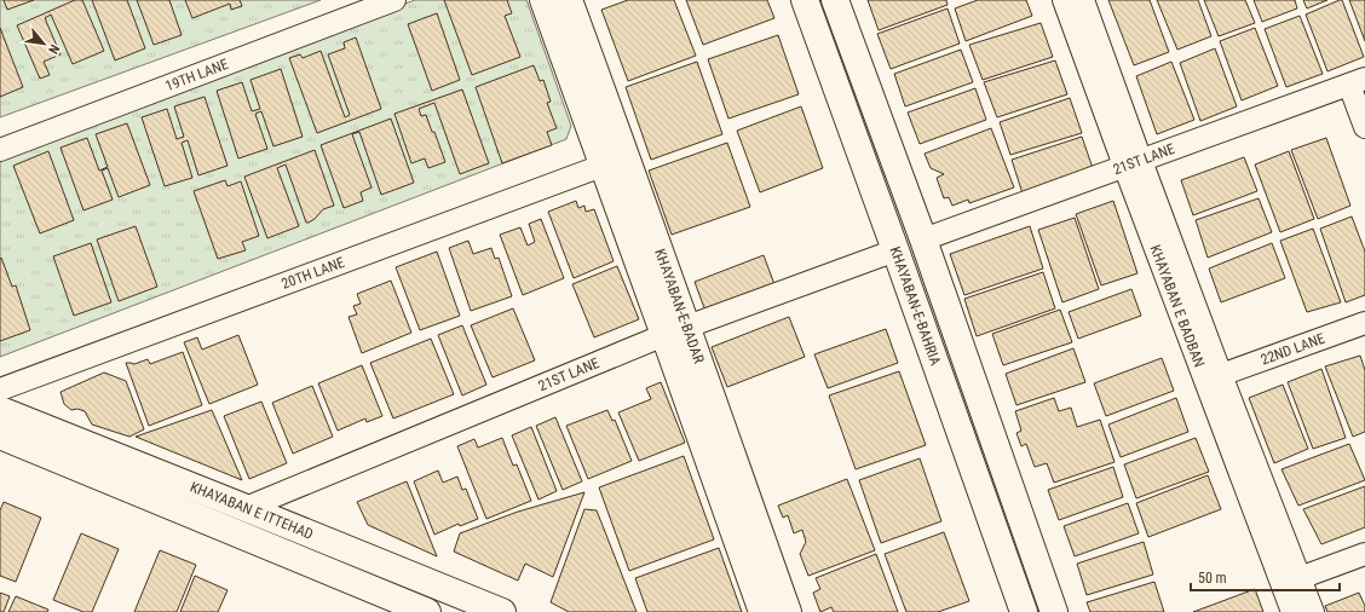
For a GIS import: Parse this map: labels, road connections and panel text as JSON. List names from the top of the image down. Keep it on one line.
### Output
{"streets":{"main road":["KHAYABAN-E-BADAR","KHAYABAN-E-BAHRIA","KHAYABAN E ITTEHAD"],"street":["19TH LANE","21ST LANE","20TH LANE","KHAYABAN E BADBAN","22ND LANE"]},"crossings":[["21ST LANE","KHAYABAN-E-BADAR"],["21ST LANE","KHAYABAN-E-BAHRIA"],["21ST LANE","KHAYABAN E BADBAN"],["21ST LANE","KHAYABAN E ITTEHAD"],["20TH LANE","KHAYABAN-E-BADAR"],["KHAYABAN E BADBAN","22ND LANE"]],"scale_bar":"50 m","north":"bottom right"}
